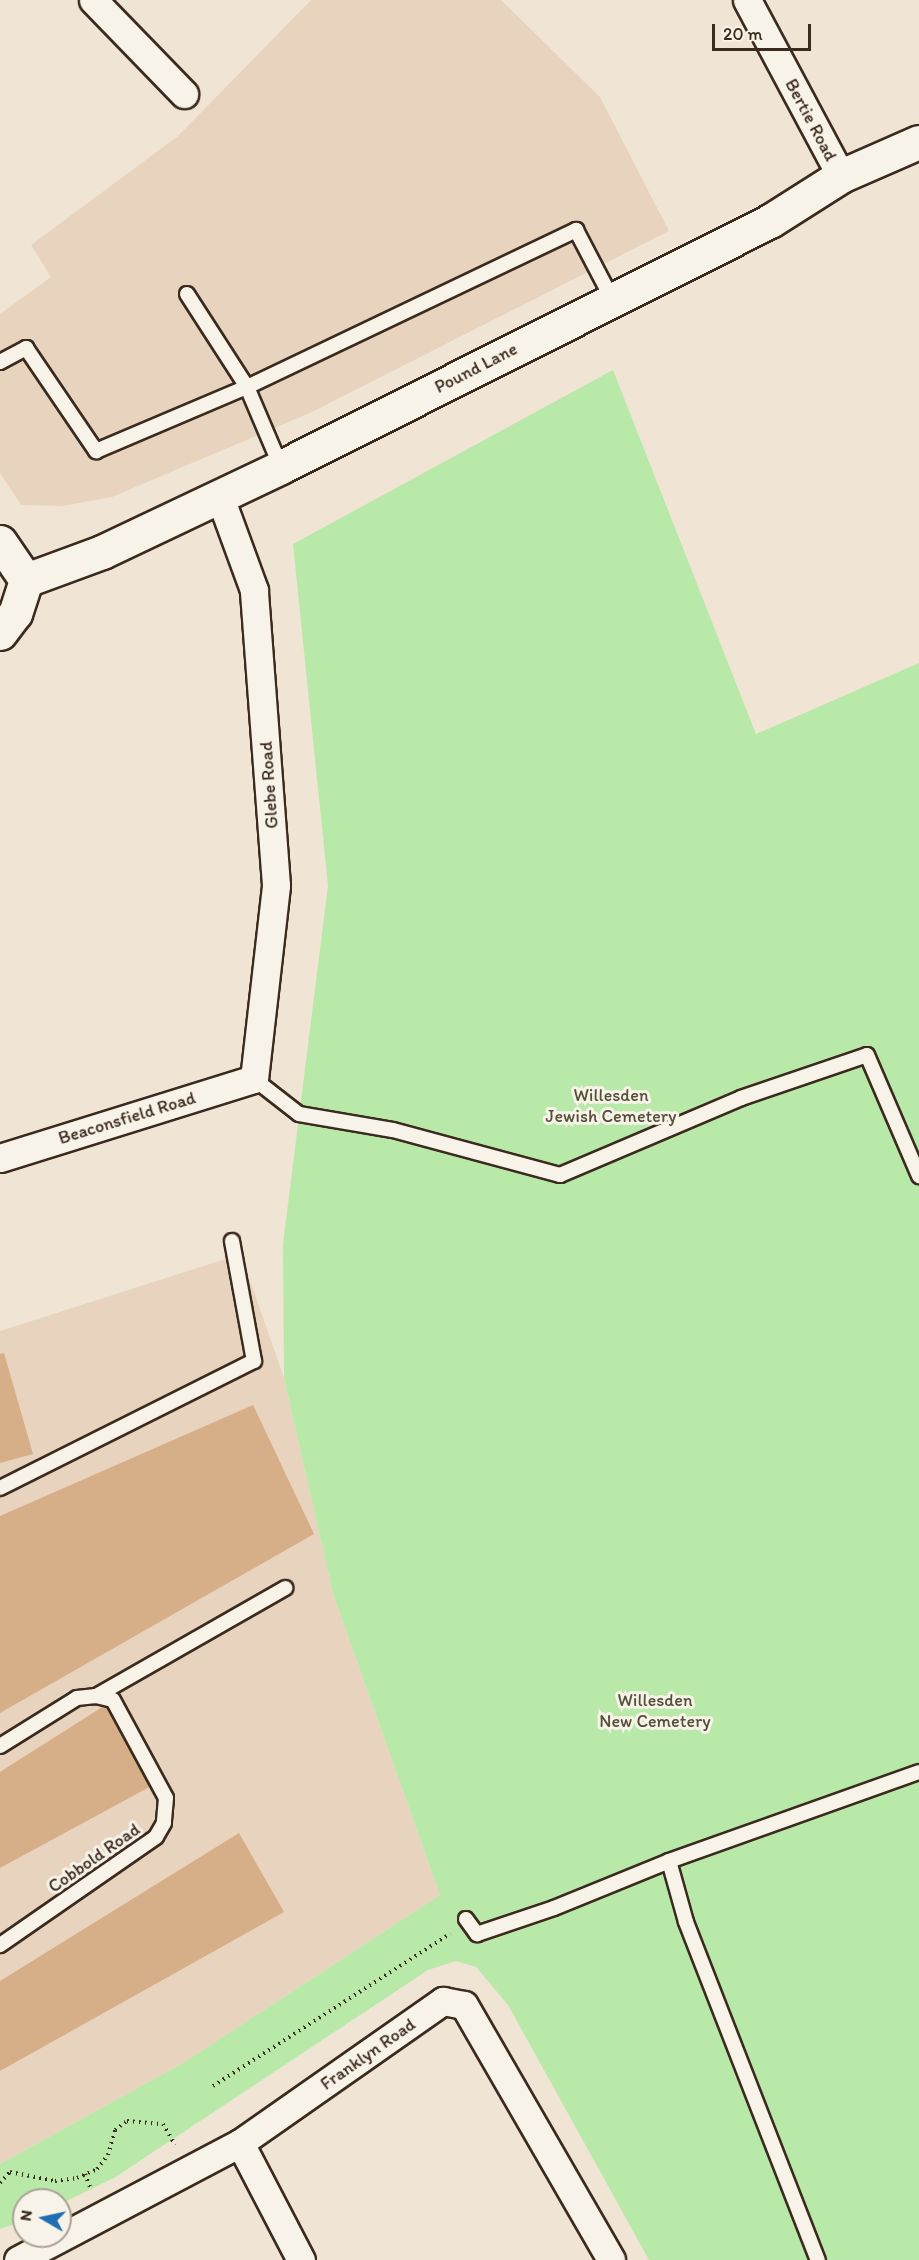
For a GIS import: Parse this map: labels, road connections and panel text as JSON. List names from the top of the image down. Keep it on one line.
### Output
{"streets":{"street":["Bertie Road","Pound Lane","Glebe Road","Beaconsfield Road","Franklyn Road"],"lane":["Cobbold Road"]},"crossings":[["Bertie Road","Pound Lane"],["Pound Lane","Glebe Road"],["Glebe Road","Beaconsfield Road"]],"parks":["Willesden Jewish Cemetery","Willesden New Cemetery"],"scale_bar":"20 m","north":"left"}
